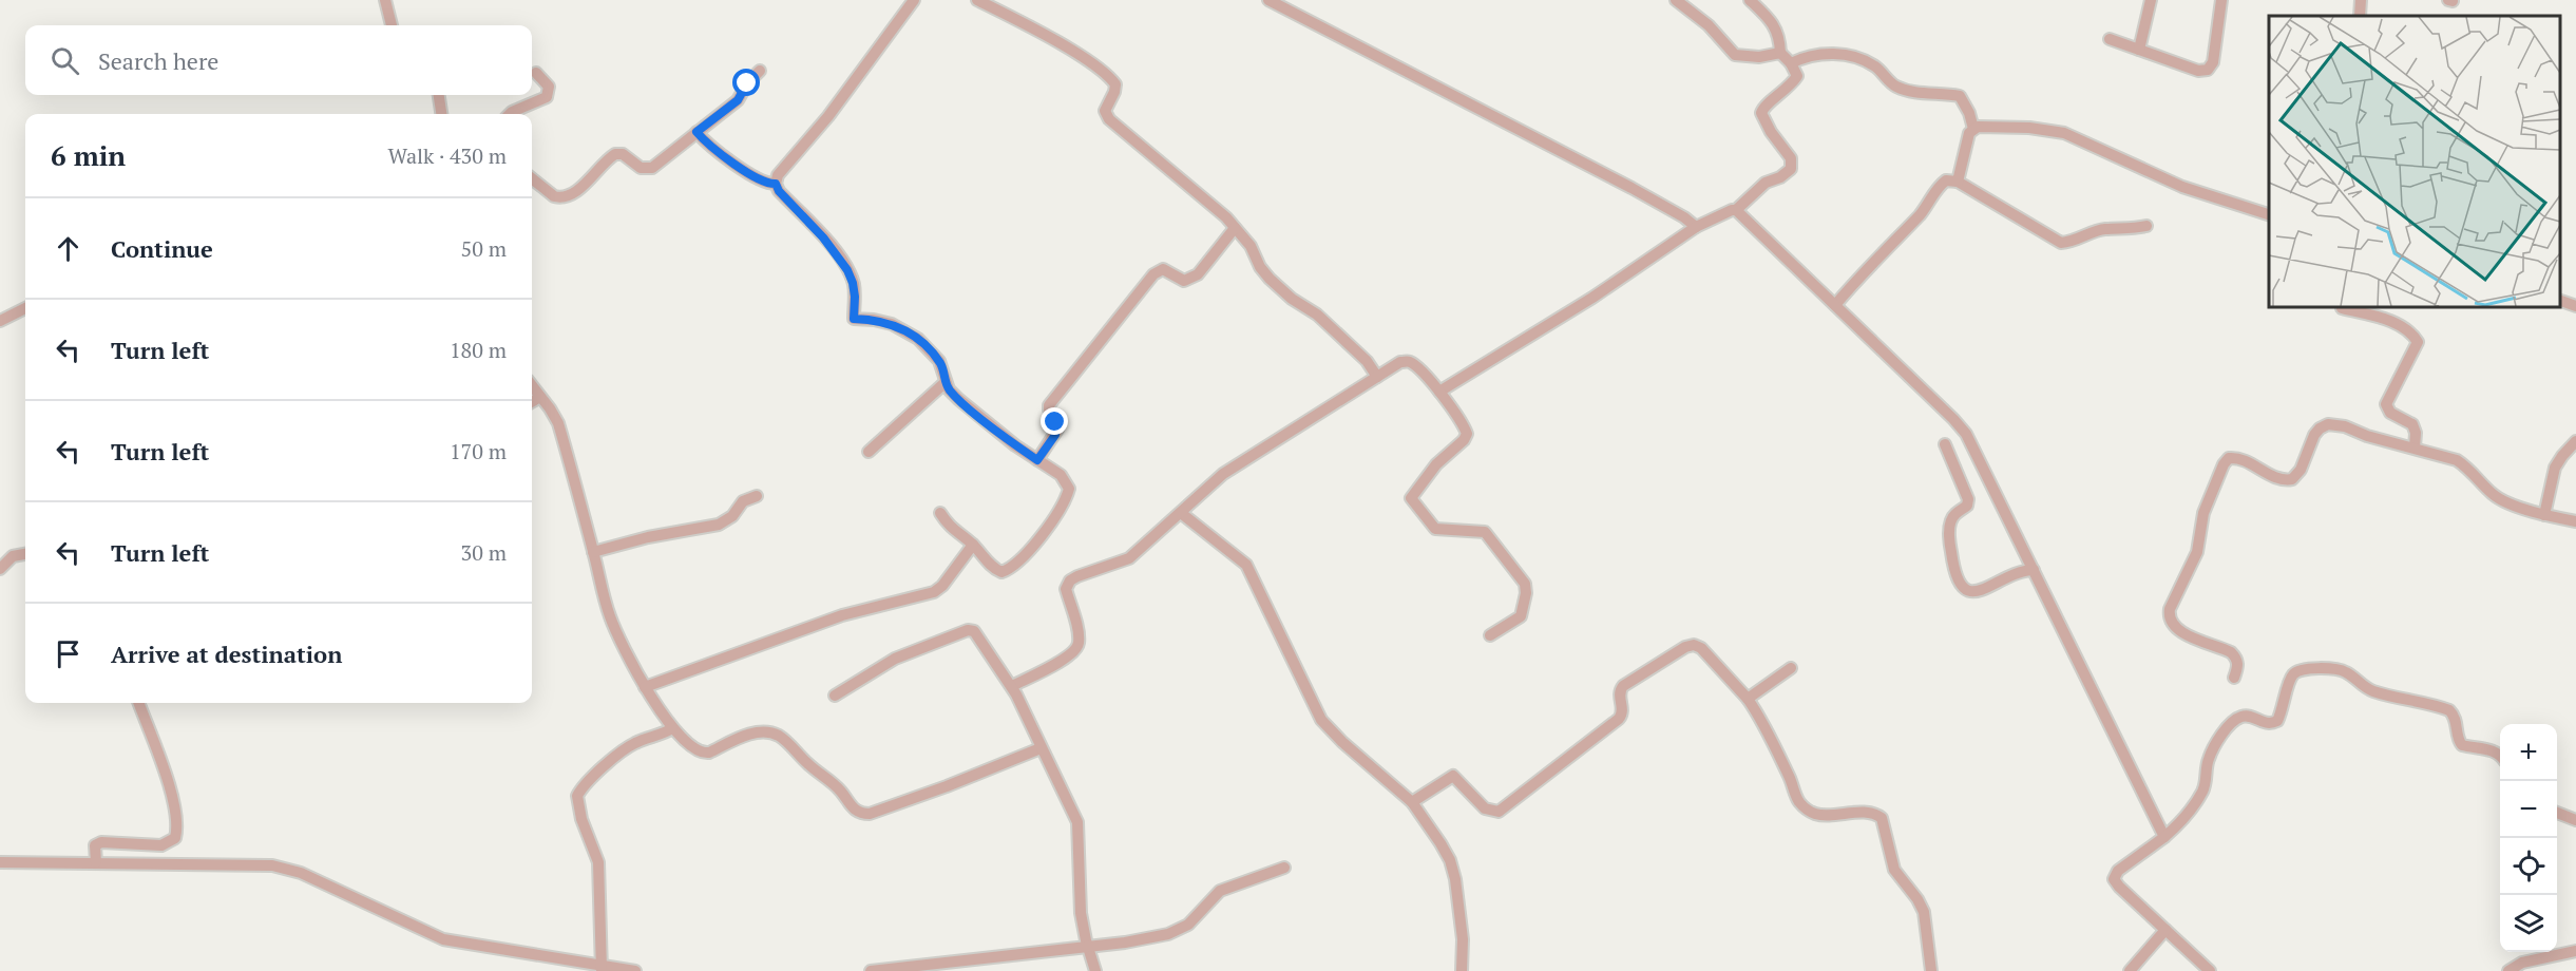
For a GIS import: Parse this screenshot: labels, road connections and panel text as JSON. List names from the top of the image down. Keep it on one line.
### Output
{"page":{"search":"Search here","heading":["6 min","Walk · 430 m"],"list":[["Continue","50 m"],["Turn left","180 m"],["Turn left","170 m"],["Turn left","30 m"],"Arrive at destination"],"map_buttons":["+","−"]}}
